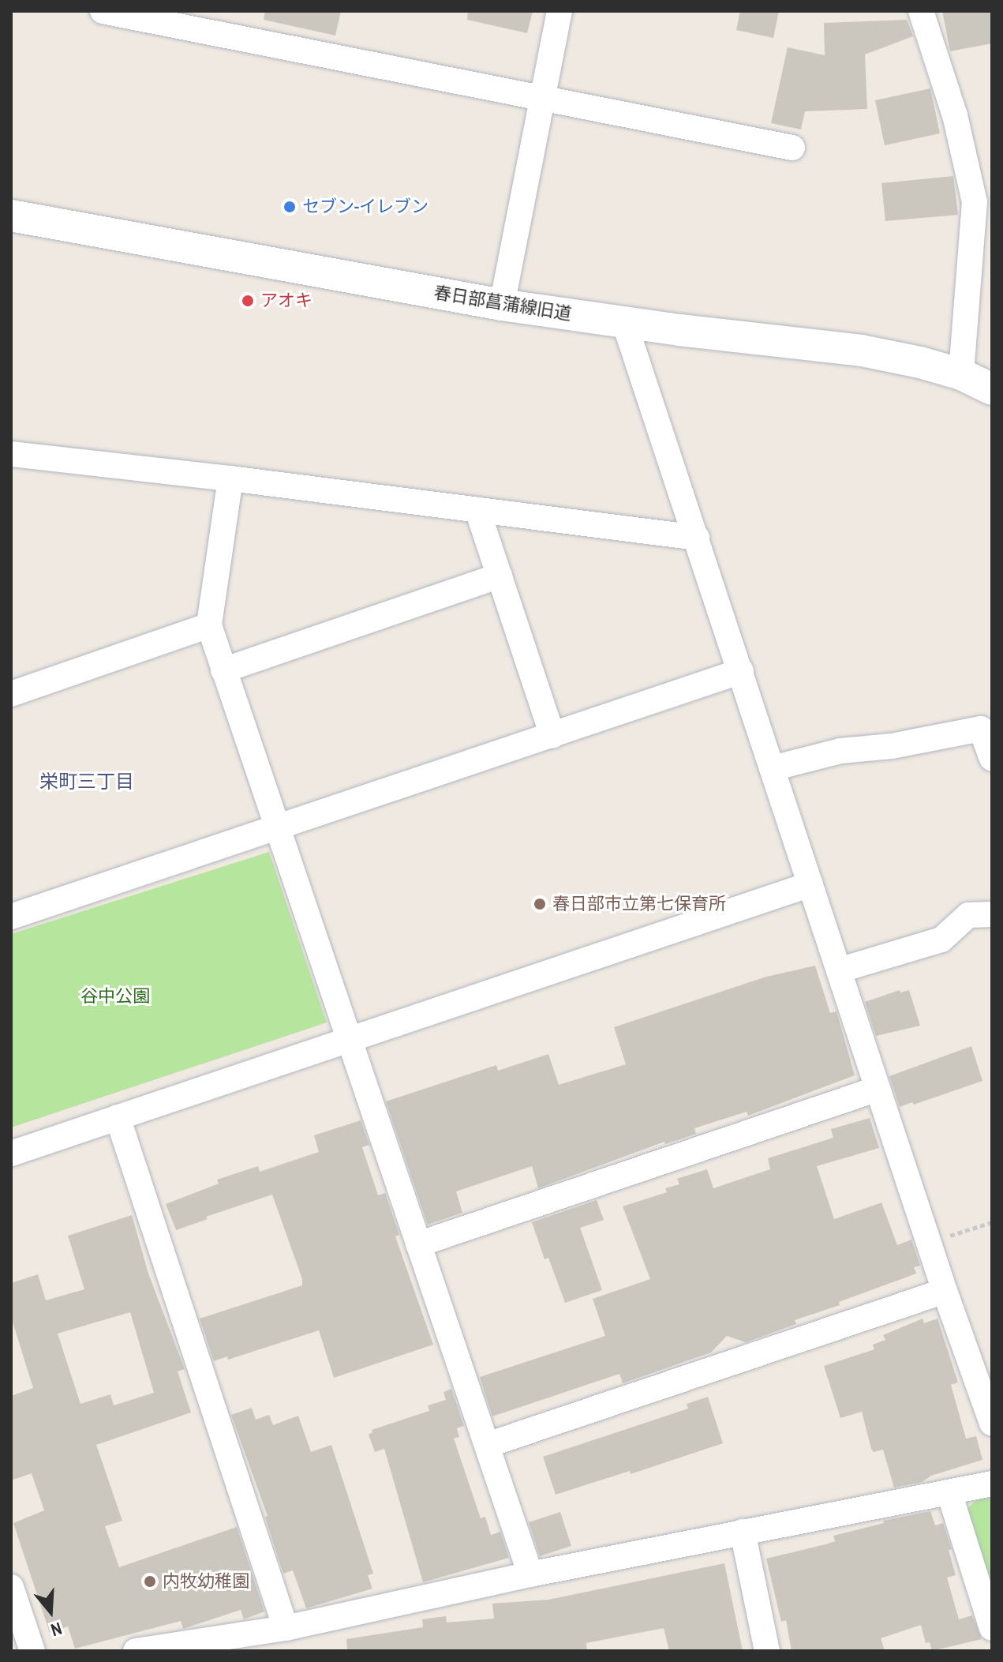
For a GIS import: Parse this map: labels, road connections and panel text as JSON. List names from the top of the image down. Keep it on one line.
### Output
{"streets":{"street":["春日部菖蒲線旧道"]},"districts":["栄町三丁目"],"parks":["谷中公園"],"places":["セブン-イレブン","アオキ","春日部市立第七保育所","内牧幼稚園"],"north":"bottom"}
